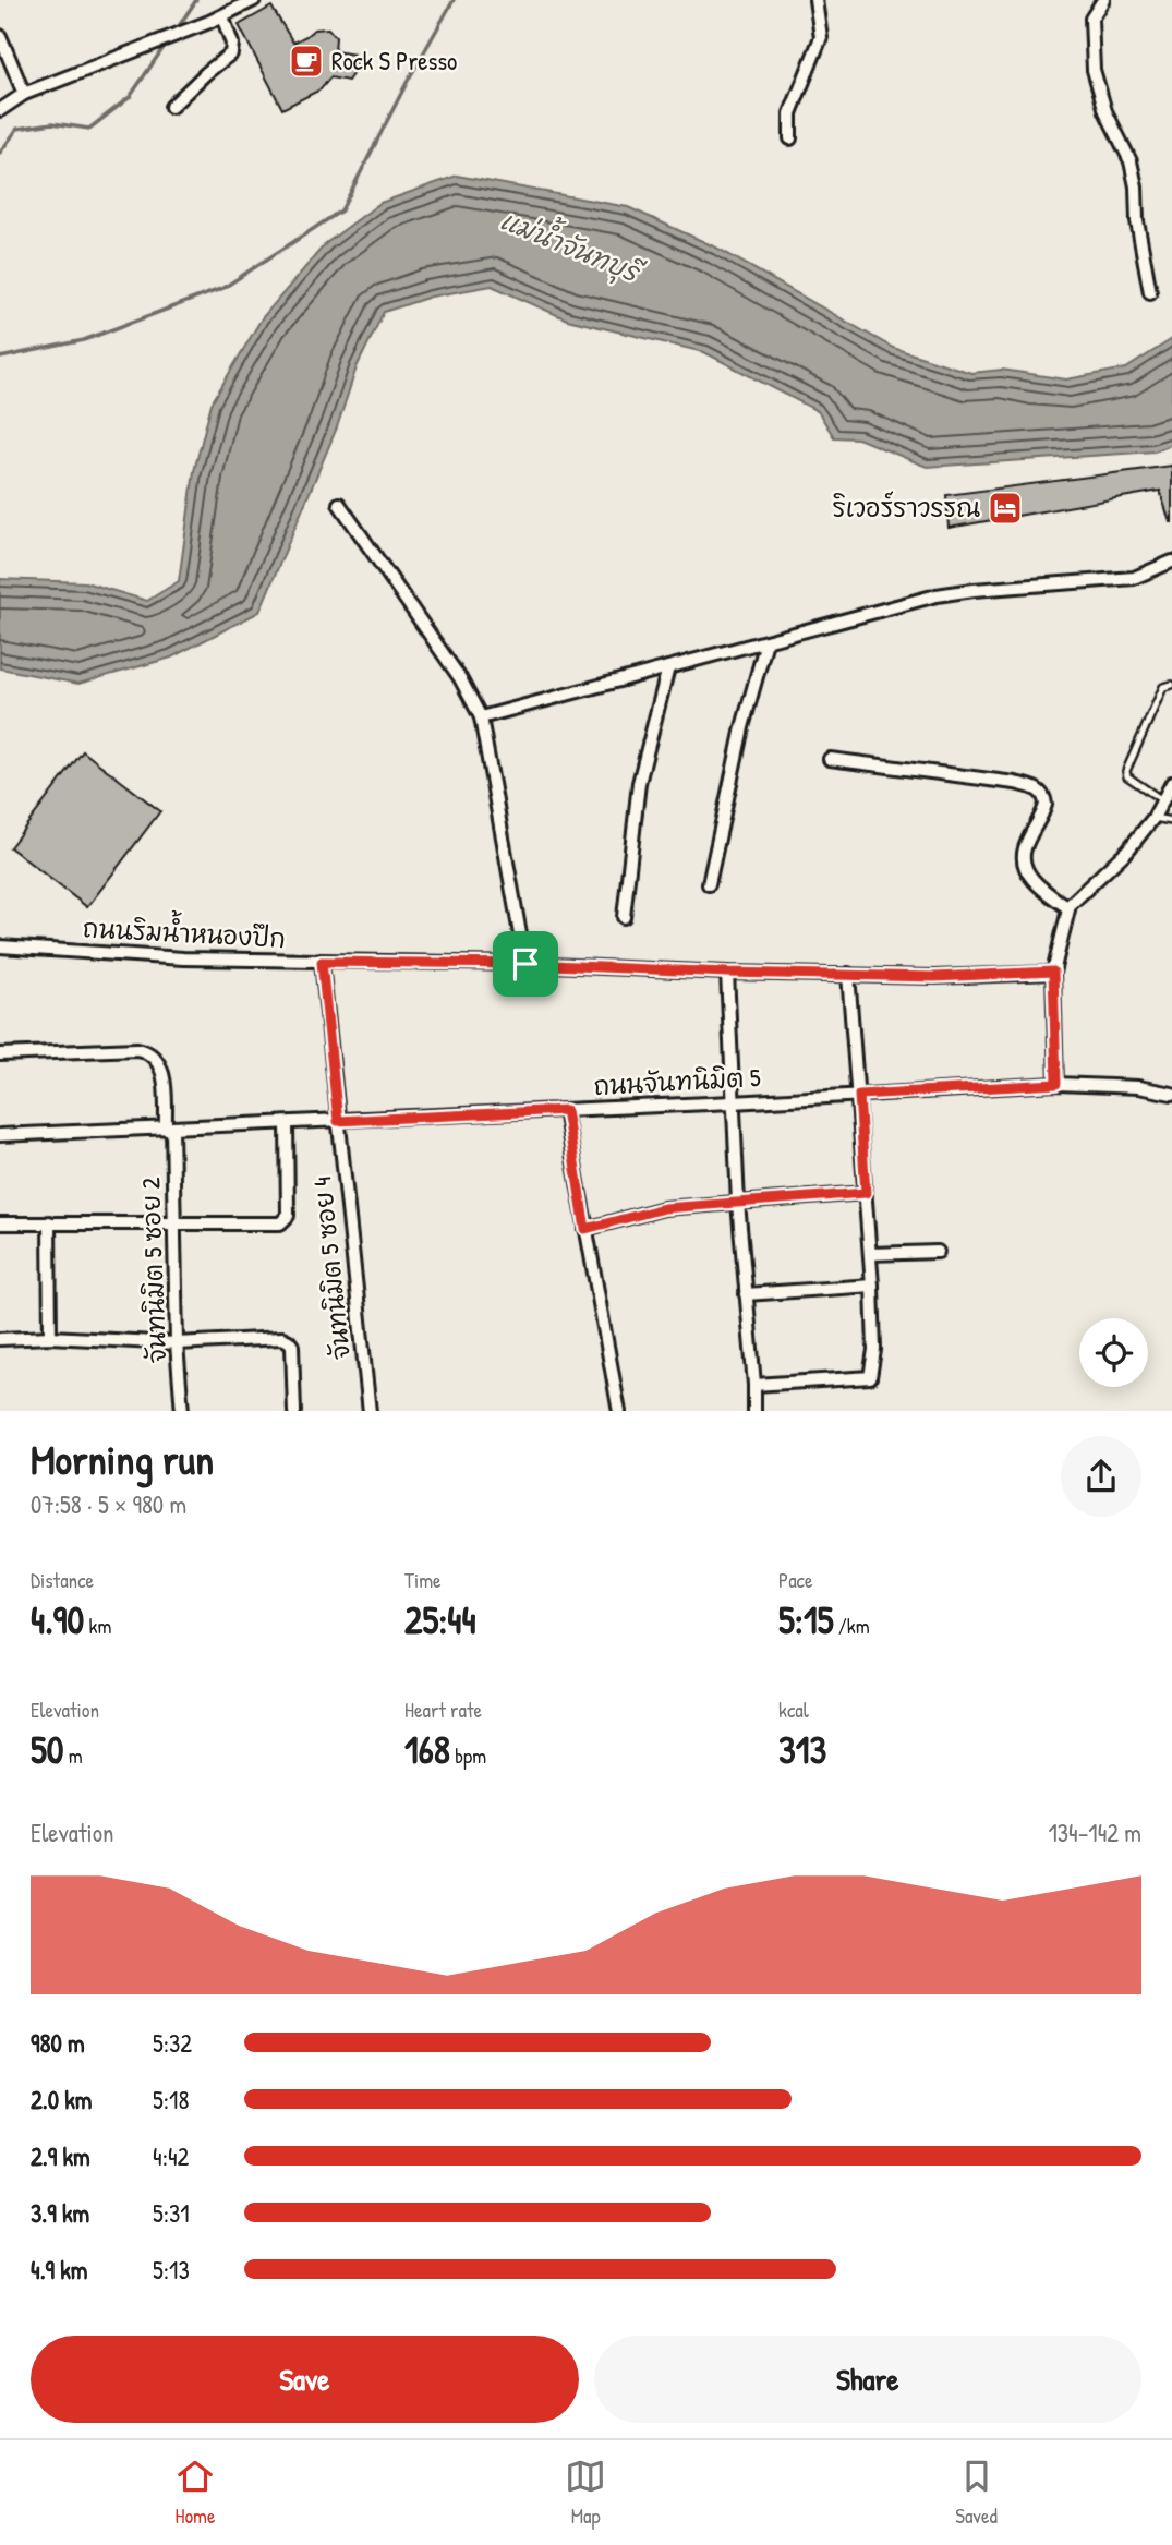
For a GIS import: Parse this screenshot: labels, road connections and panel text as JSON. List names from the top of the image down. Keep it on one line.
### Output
{"streets":{"street":["ถนนริมน้ำหนองปึก","ถนนจันทนิมิต 5","จันทนิมิต 5 ซอย 4","จันทนิมิต 5 ซอย 2"]},"crossings":[["ถนนริมน้ำหนองปึก","จันทนิมิต 5 ซอย 4"],["ถนนจันทนิมิต 5","จันทนิมิต 5 ซอย 4"],["ถนนจันทนิมิต 5","จันทนิมิต 5 ซอย 2"]],"water":["แม่น้ำจันทบุรี"],"places":{"cafe":["Rock S Presso"],"hotel":["ริเวอร์ราวรรณ"]},"page":{"heading":["Morning run","07:58 · 5 × 980 m"],"stats":[["Distance","4.90 km"],["Time","25:44"],["Pace","5:15 /km"],["Elevation","50 m"],["Heart rate","168 bpm"],["kcal","313"]],"chart":["Elevation","134–142 m"],"list":[{"name":"980 m","note":"5:32"},{"name":"2.0 km","note":"5:18"},{"name":"2.9 km","note":"4:42"},{"name":"3.9 km","note":"5:31"},{"name":"4.9 km","note":"5:13"}],"buttons":["Save","Share"],"tabs":["Home","Map","Saved"]}}
